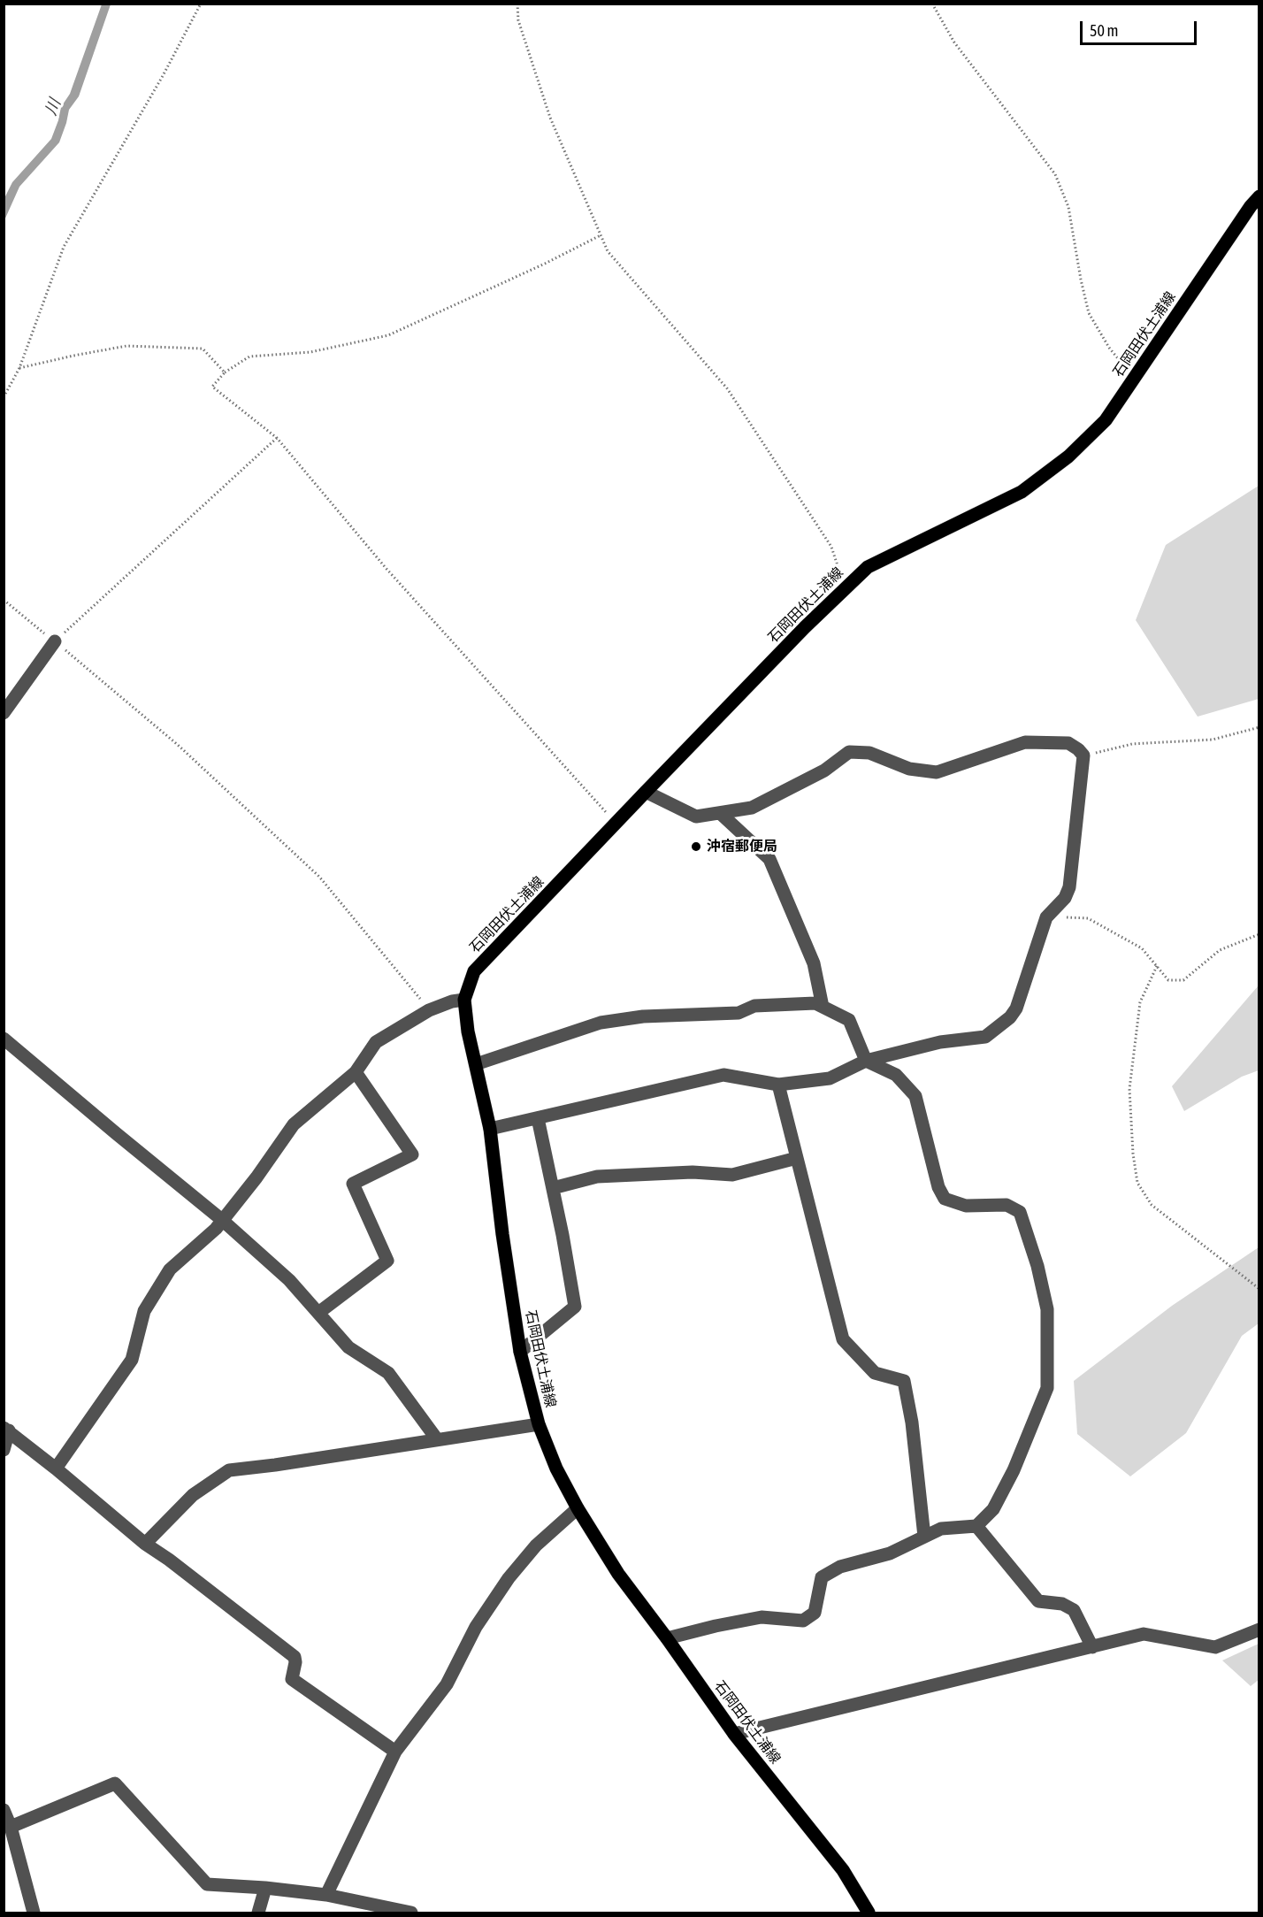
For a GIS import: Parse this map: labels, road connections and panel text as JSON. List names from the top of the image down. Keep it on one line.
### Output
{"streets":{"main road":["石岡田伏土浦線"]},"water":["川"],"places":["沖宿郵便局"],"scale_bar":"50 m"}
